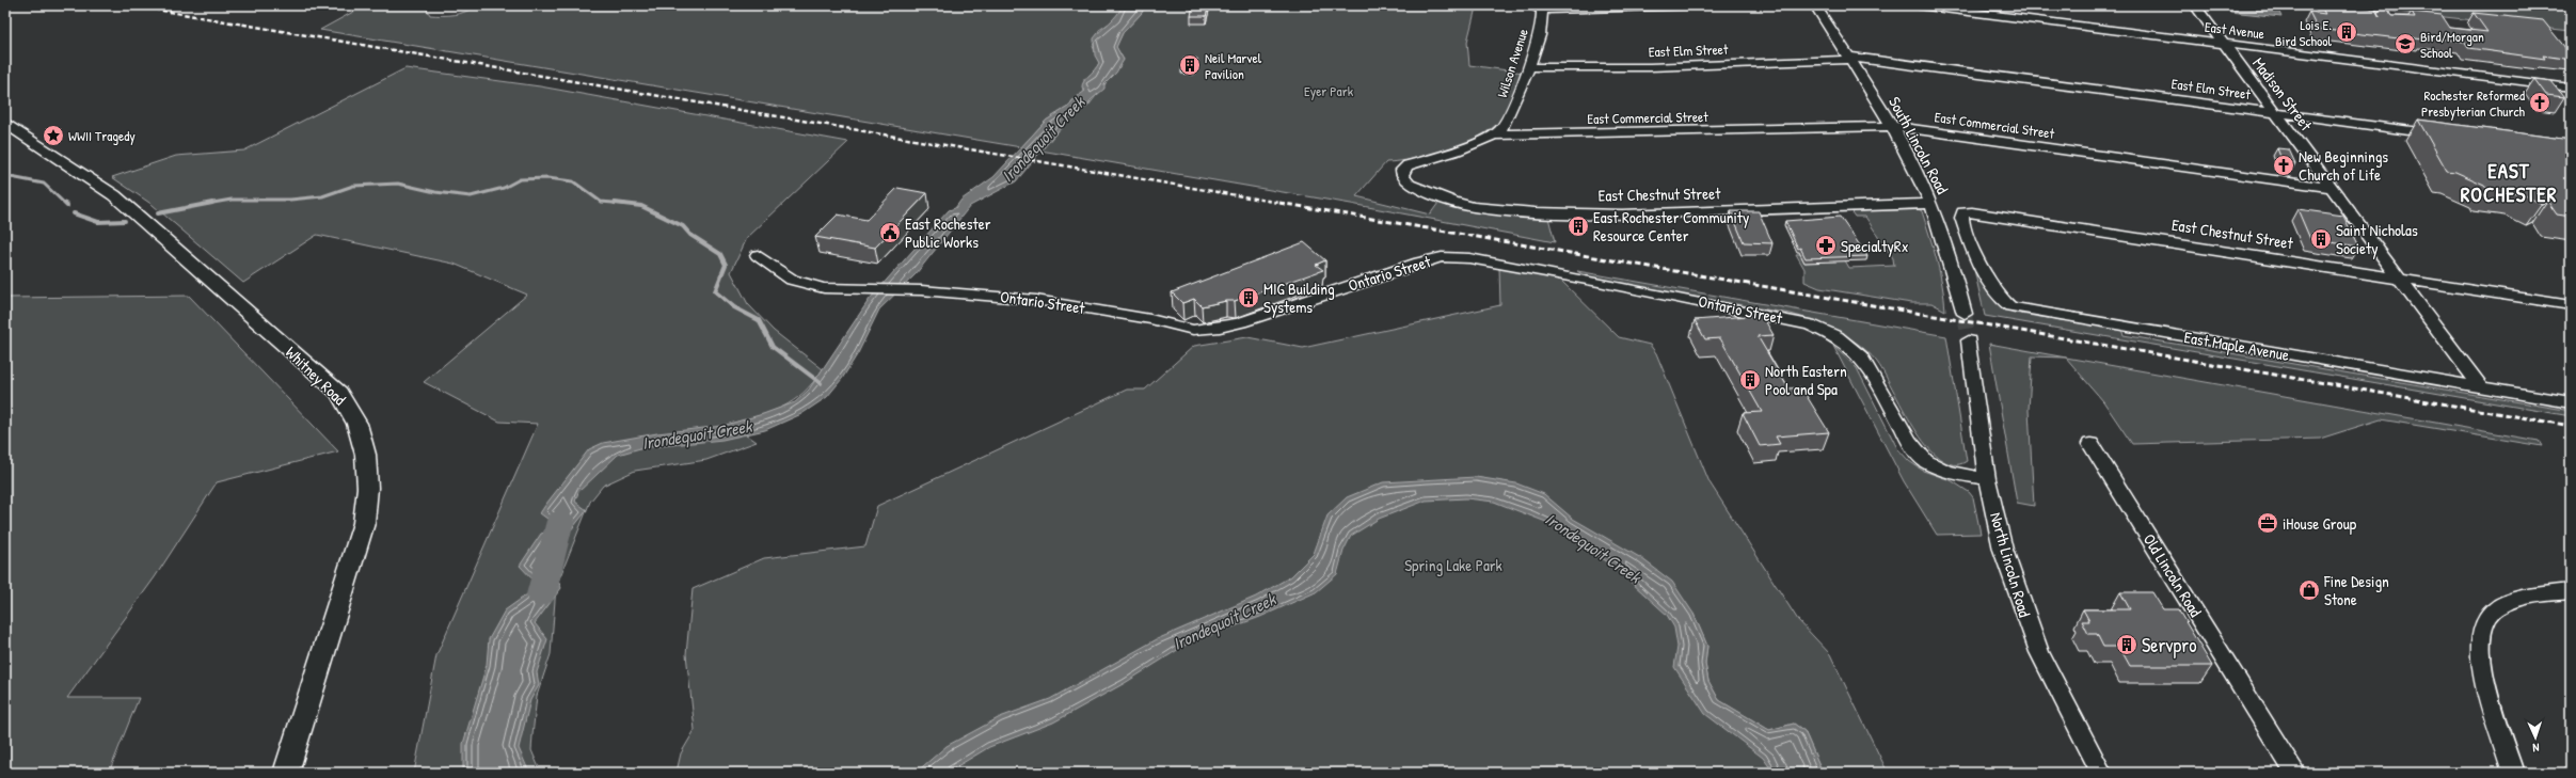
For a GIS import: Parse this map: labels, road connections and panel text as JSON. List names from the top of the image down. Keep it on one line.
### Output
{"streets":{"main road":["Whitney Road"],"street":["East Avenue","East Elm Street","Wilson Avenue","Madison Street","East Commercial Street","South Lincoln Road","East Chestnut Street","Ontario Street","East Maple Avenue","North Lincoln Road","Old Lincoln Road"]},"crossings":[["East Avenue","Madison Street"],["East Elm Street","Wilson Avenue"],["East Elm Street","Madison Street"],["East Elm Street","South Lincoln Road"],["Wilson Avenue","East Commercial Street"],["Wilson Avenue","East Chestnut Street"],["Madison Street","East Commercial Street"],["Madison Street","East Chestnut Street"],["Madison Street","East Maple Avenue"],["East Commercial Street","South Lincoln Road"],["East Commercial Street","East Chestnut Street"],["South Lincoln Road","East Chestnut Street"],["East Chestnut Street","East Maple Avenue"],["Ontario Street","North Lincoln Road"]],"districts":["EAST ROCHESTER"],"water":["Irondequoit Creek"],"parks":["Eyer Park","Spring Lake Park"],"places":{"building":["Lois E. Bird School","Neil Marvel Pavilion","East Rochester Community Resource Center","Saint Nicholas Society","MIG Building Systems","North Eastern Pool and Spa","Servpro"],"school or university":["Bird/Morgan School"],"church":["Rochester Reformed Presbyterian Church","New Beginnings Church of Life"],"place":["WWII Tragedy"],"public building":["East Rochester Public Works"],"pharmacy":["SpecialtyRx"],"office":["iHouse Group"],"shop":["Fine Design Stone"]},"north":"bottom"}
